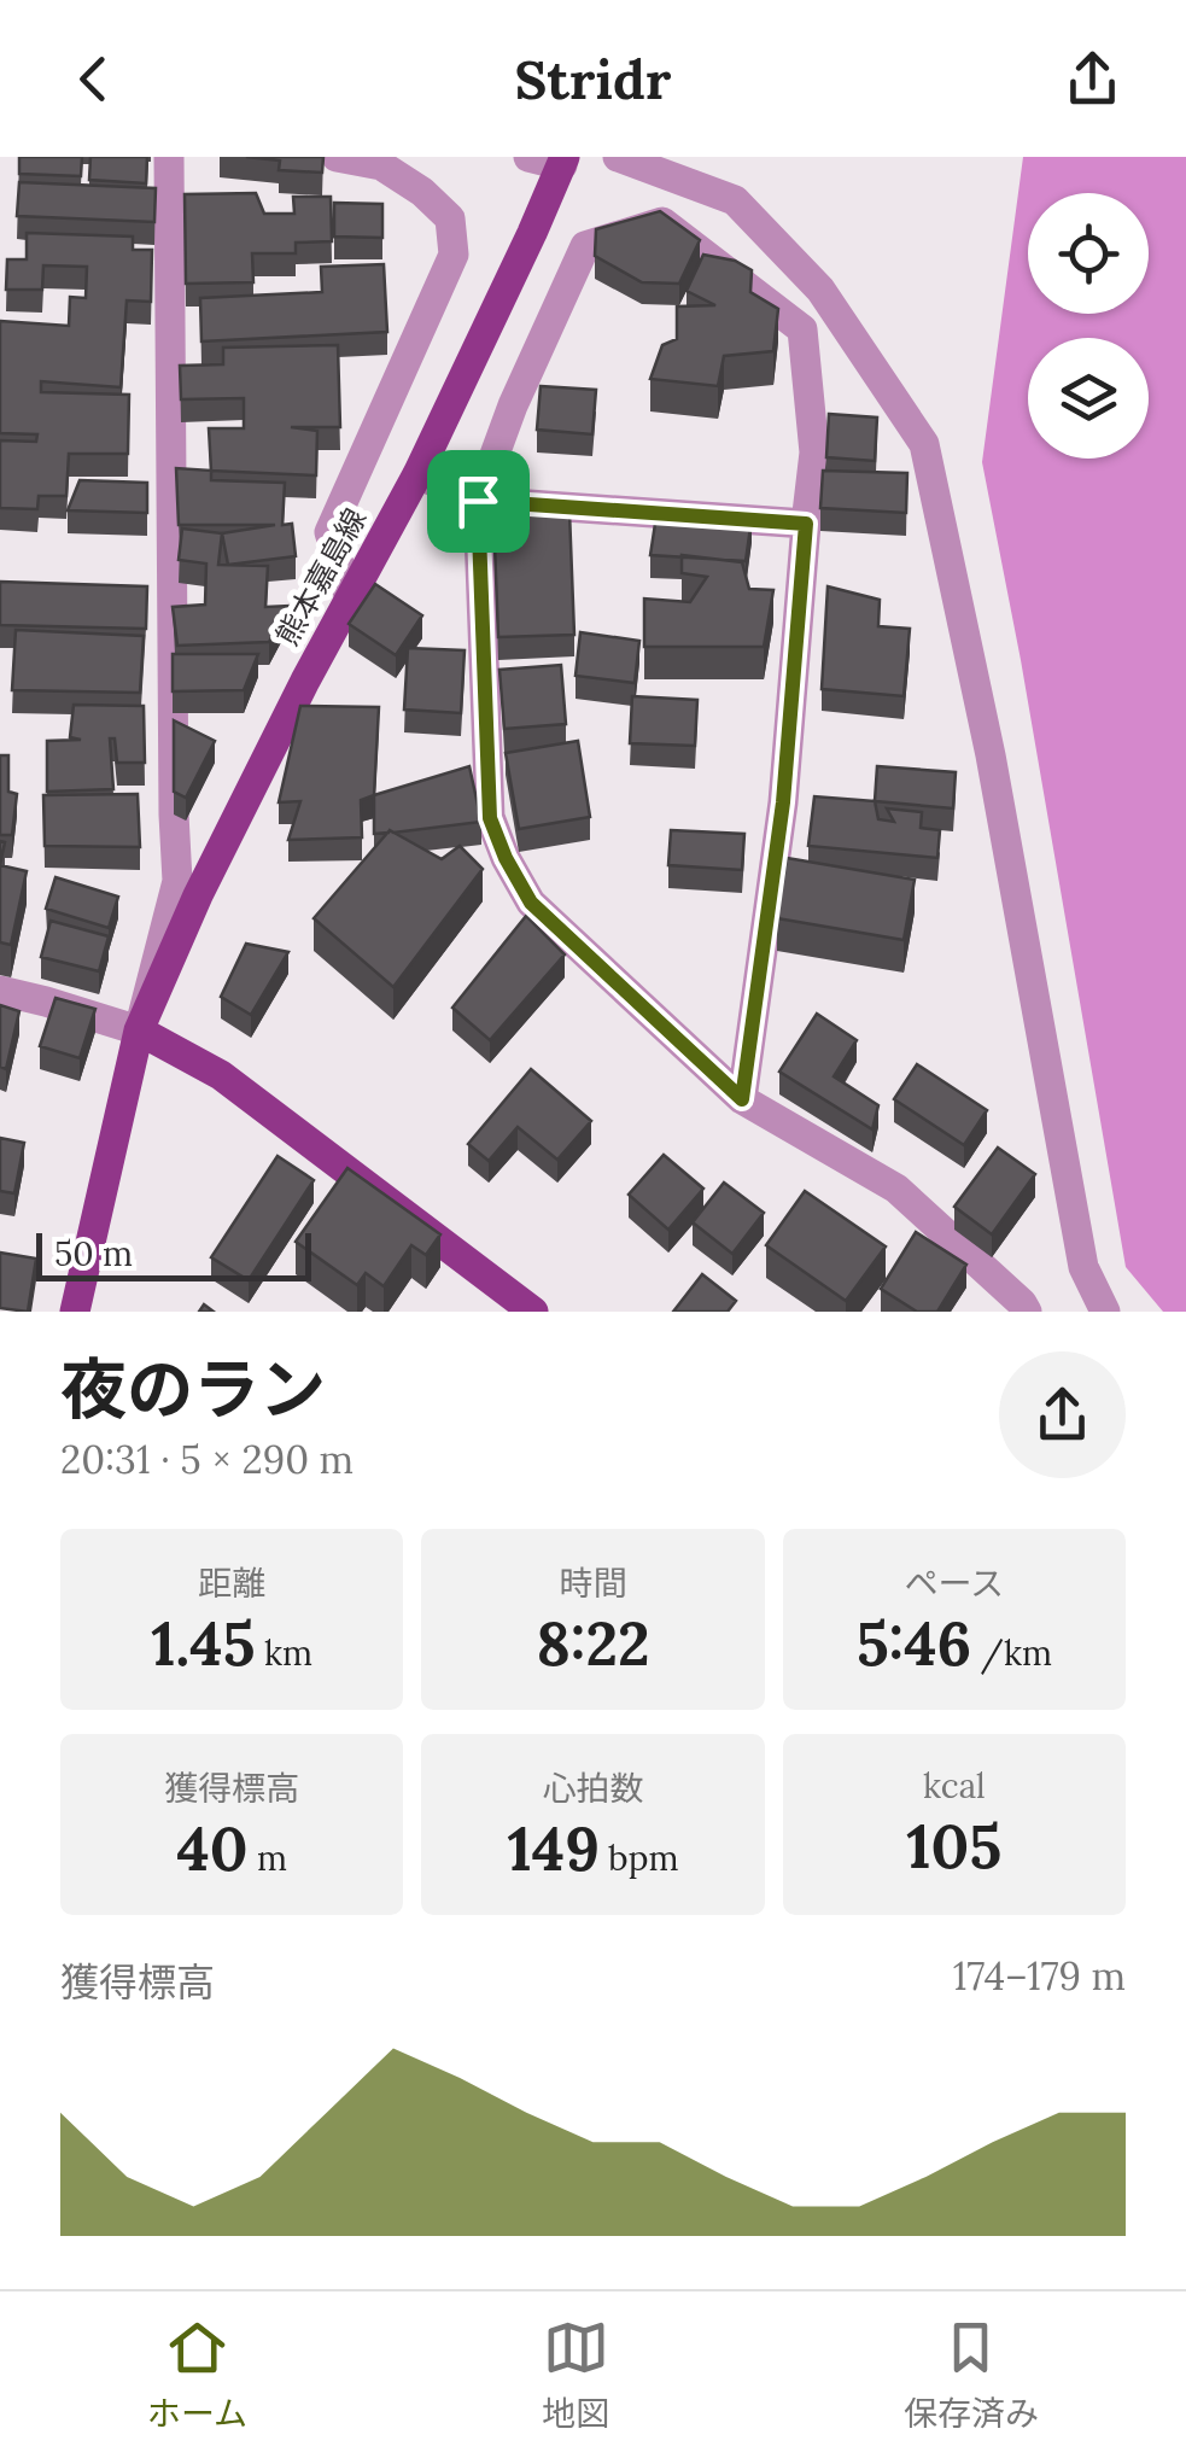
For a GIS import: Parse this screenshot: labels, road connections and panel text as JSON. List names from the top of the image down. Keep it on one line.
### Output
{"streets":{"main road":["熊本嘉島線"]},"scale_bar":"50 m","page":{"header":"Stridr","scale":"50 m","heading":["夜のラン","20:31 · 5 × 290 m"],"stats":[["距離","1.45 km"],["時間","8:22"],["ペース","5:46 /km"],["獲得標高","40 m"],["心拍数","149 bpm"],["kcal","105"]],"chart":["獲得標高","174–179 m"],"tabs":["ホーム","地図","保存済み"]}}
